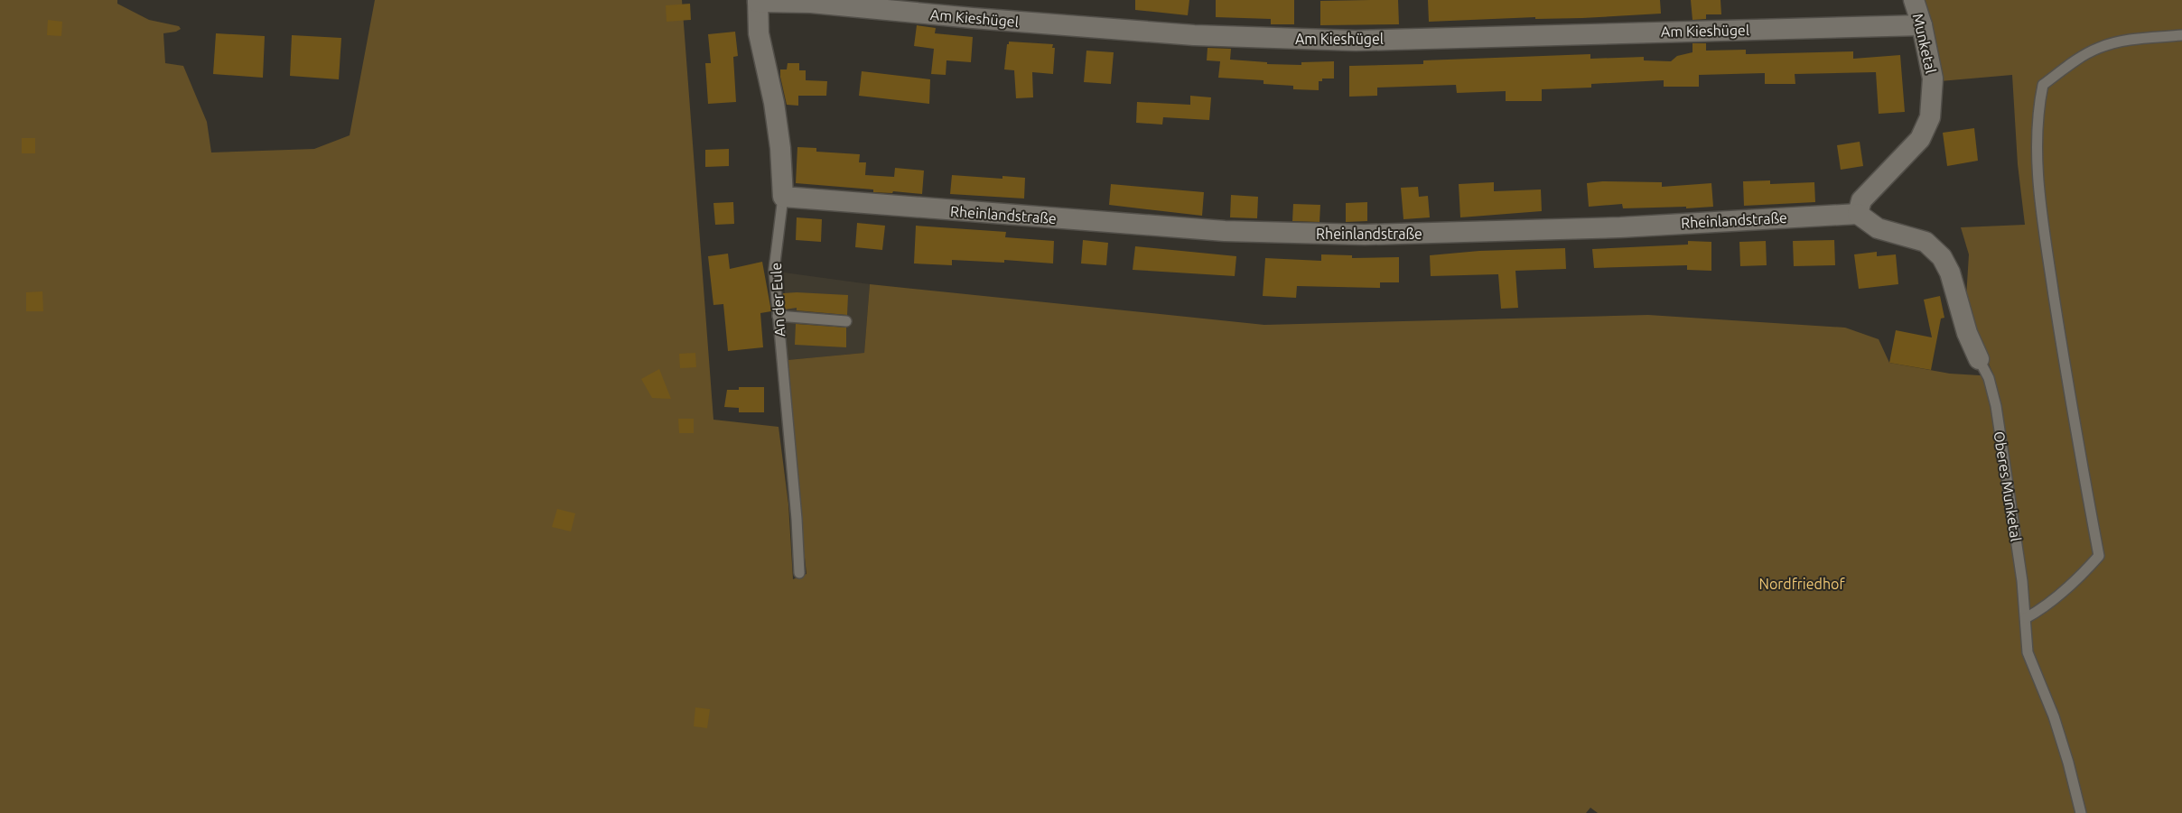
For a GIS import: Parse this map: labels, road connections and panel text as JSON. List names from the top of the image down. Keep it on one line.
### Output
{"streets":{"street":["Am Kieshügel","Munketal","Rheinlandstraße","An der Eule","Oberes Munketal"]},"crossings":[["Am Kieshügel","Munketal"],["Am Kieshügel","An der Eule"],["Munketal","Rheinlandstraße"],["Munketal","Oberes Munketal"],["Rheinlandstraße","An der Eule"],["Rheinlandstraße","Oberes Munketal"]],"parks":["Nordfriedhof"]}
